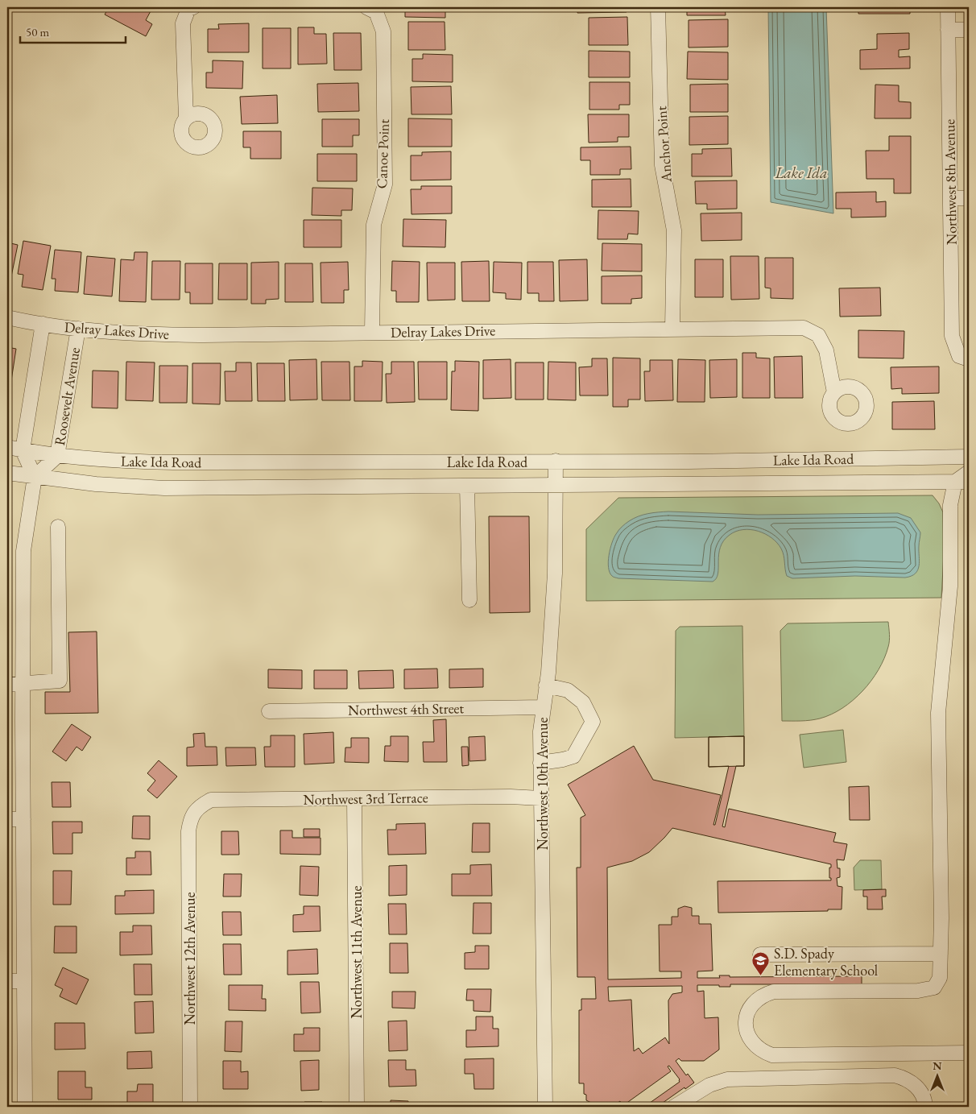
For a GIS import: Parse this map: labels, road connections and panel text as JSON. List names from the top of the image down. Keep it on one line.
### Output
{"streets":{"street":["Anchor Point","Canoe Point","Northwest 8th Avenue","Delray Lakes Drive","Roosevelt Avenue","Lake Ida Road","Northwest 4th Street","Northwest 10th Avenue","Northwest 3rd Terrace","Northwest 11th Avenue","Northwest 12th Avenue"]},"crossings":[["Anchor Point","Delray Lakes Drive"],["Canoe Point","Delray Lakes Drive"],["Delray Lakes Drive","Roosevelt Avenue"],["Roosevelt Avenue","Lake Ida Road"],["Lake Ida Road","Northwest 10th Avenue"],["Northwest 4th Street","Northwest 10th Avenue"],["Northwest 10th Avenue","Northwest 3rd Terrace"],["Northwest 3rd Terrace","Northwest 11th Avenue"],["Northwest 3rd Terrace","Northwest 12th Avenue"]],"water":["Lake Ida"],"places":{"school or university":["S.D. Spady Elementary School"]},"scale_bar":"50 m","north":"top"}
